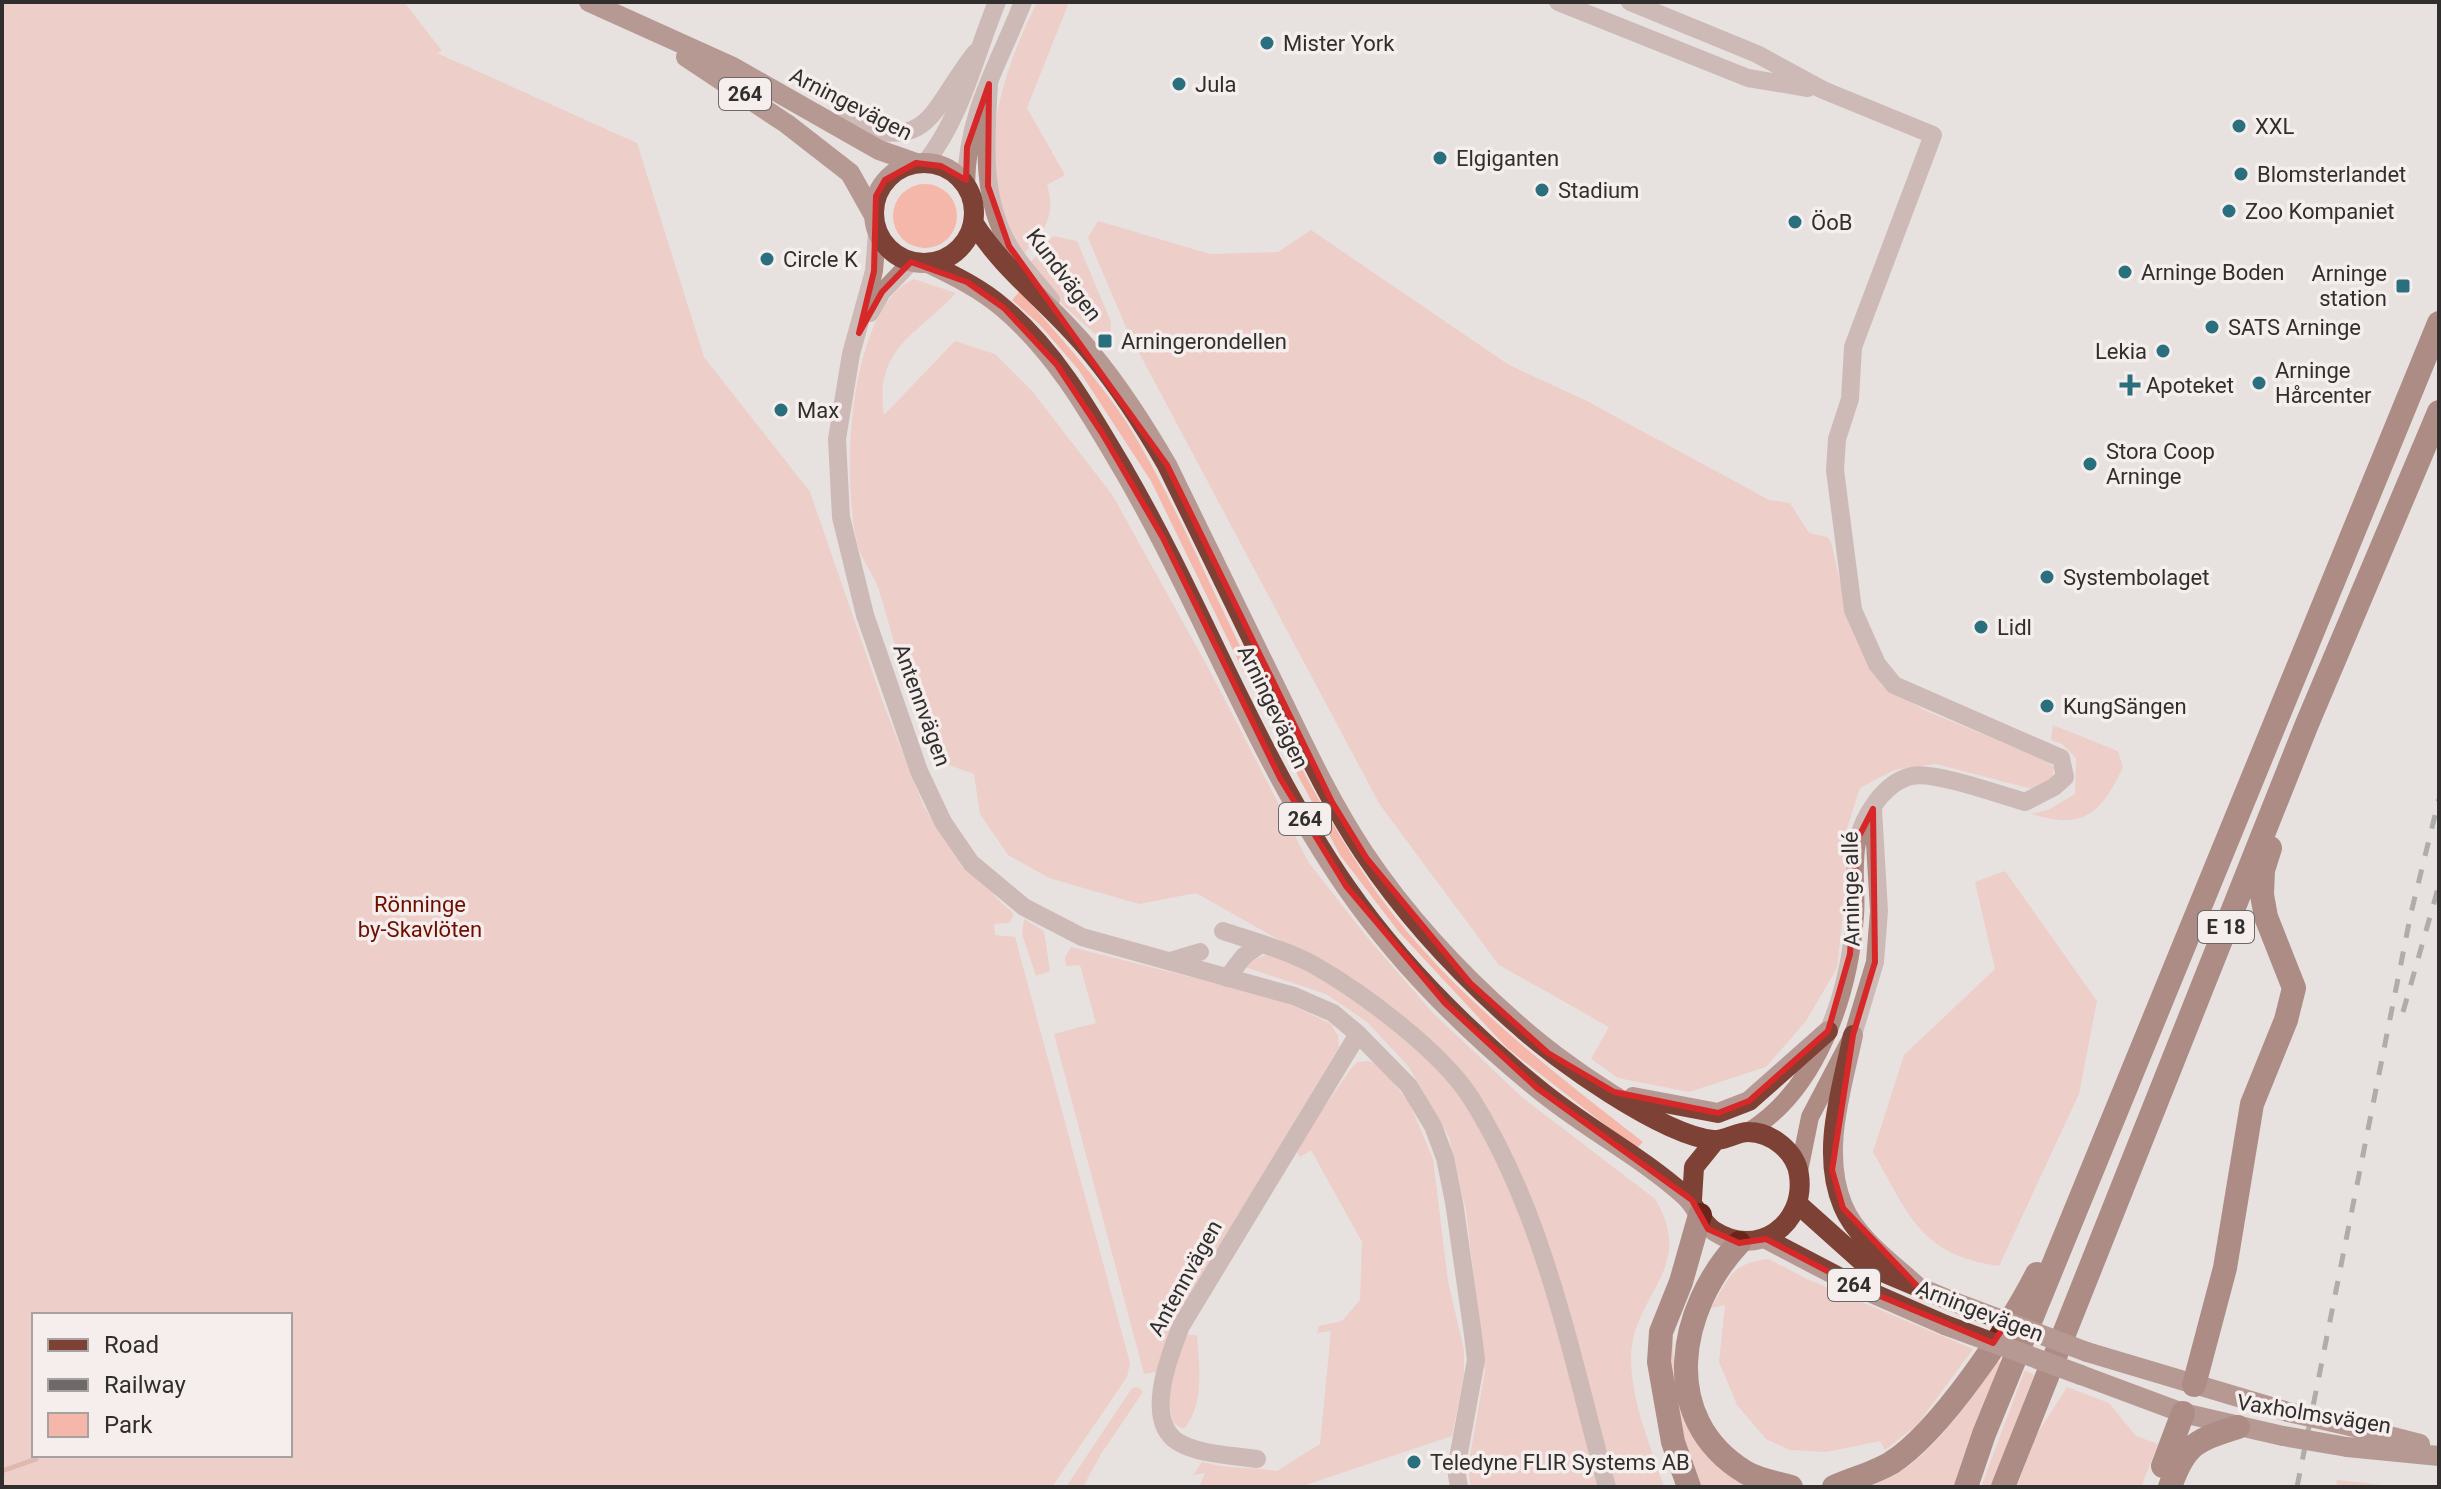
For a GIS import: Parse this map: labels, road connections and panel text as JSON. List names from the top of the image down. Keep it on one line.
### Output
{"streets":{"highway":["E 18"],"main road":["264","Arningevägen","Vaxholmsvägen"],"street":["Kundvägen","Antennvägen","Arninge allé"]},"crossings":[["264","Arningevägen"],["264","Kundvägen"],["264","Antennvägen"],["Arningevägen","Kundvägen"],["Arningevägen","Antennvägen"],["Arningevägen","Arninge allé"],["Arningevägen","Vaxholmsvägen"],["Kundvägen","Antennvägen"]],"parks":["Rönninge by-Skavlöten"],"places":{"other":["Mister York","Jula","XXL","Elgiganten","Blomsterlandet","Stadium","Zoo Kompaniet","ÖoB","Circle K","Arninge Boden","SATS Arninge","Lekia","Arninge Hårcenter","Max","Stora Coop Arninge","Systembolaget","Lidl","KungSängen","Teledyne FLIR Systems AB"],"transit":["Arninge station","Arningerondellen"],"health":["Apoteket"]},"legend":["Road","Railway","Park"]}
